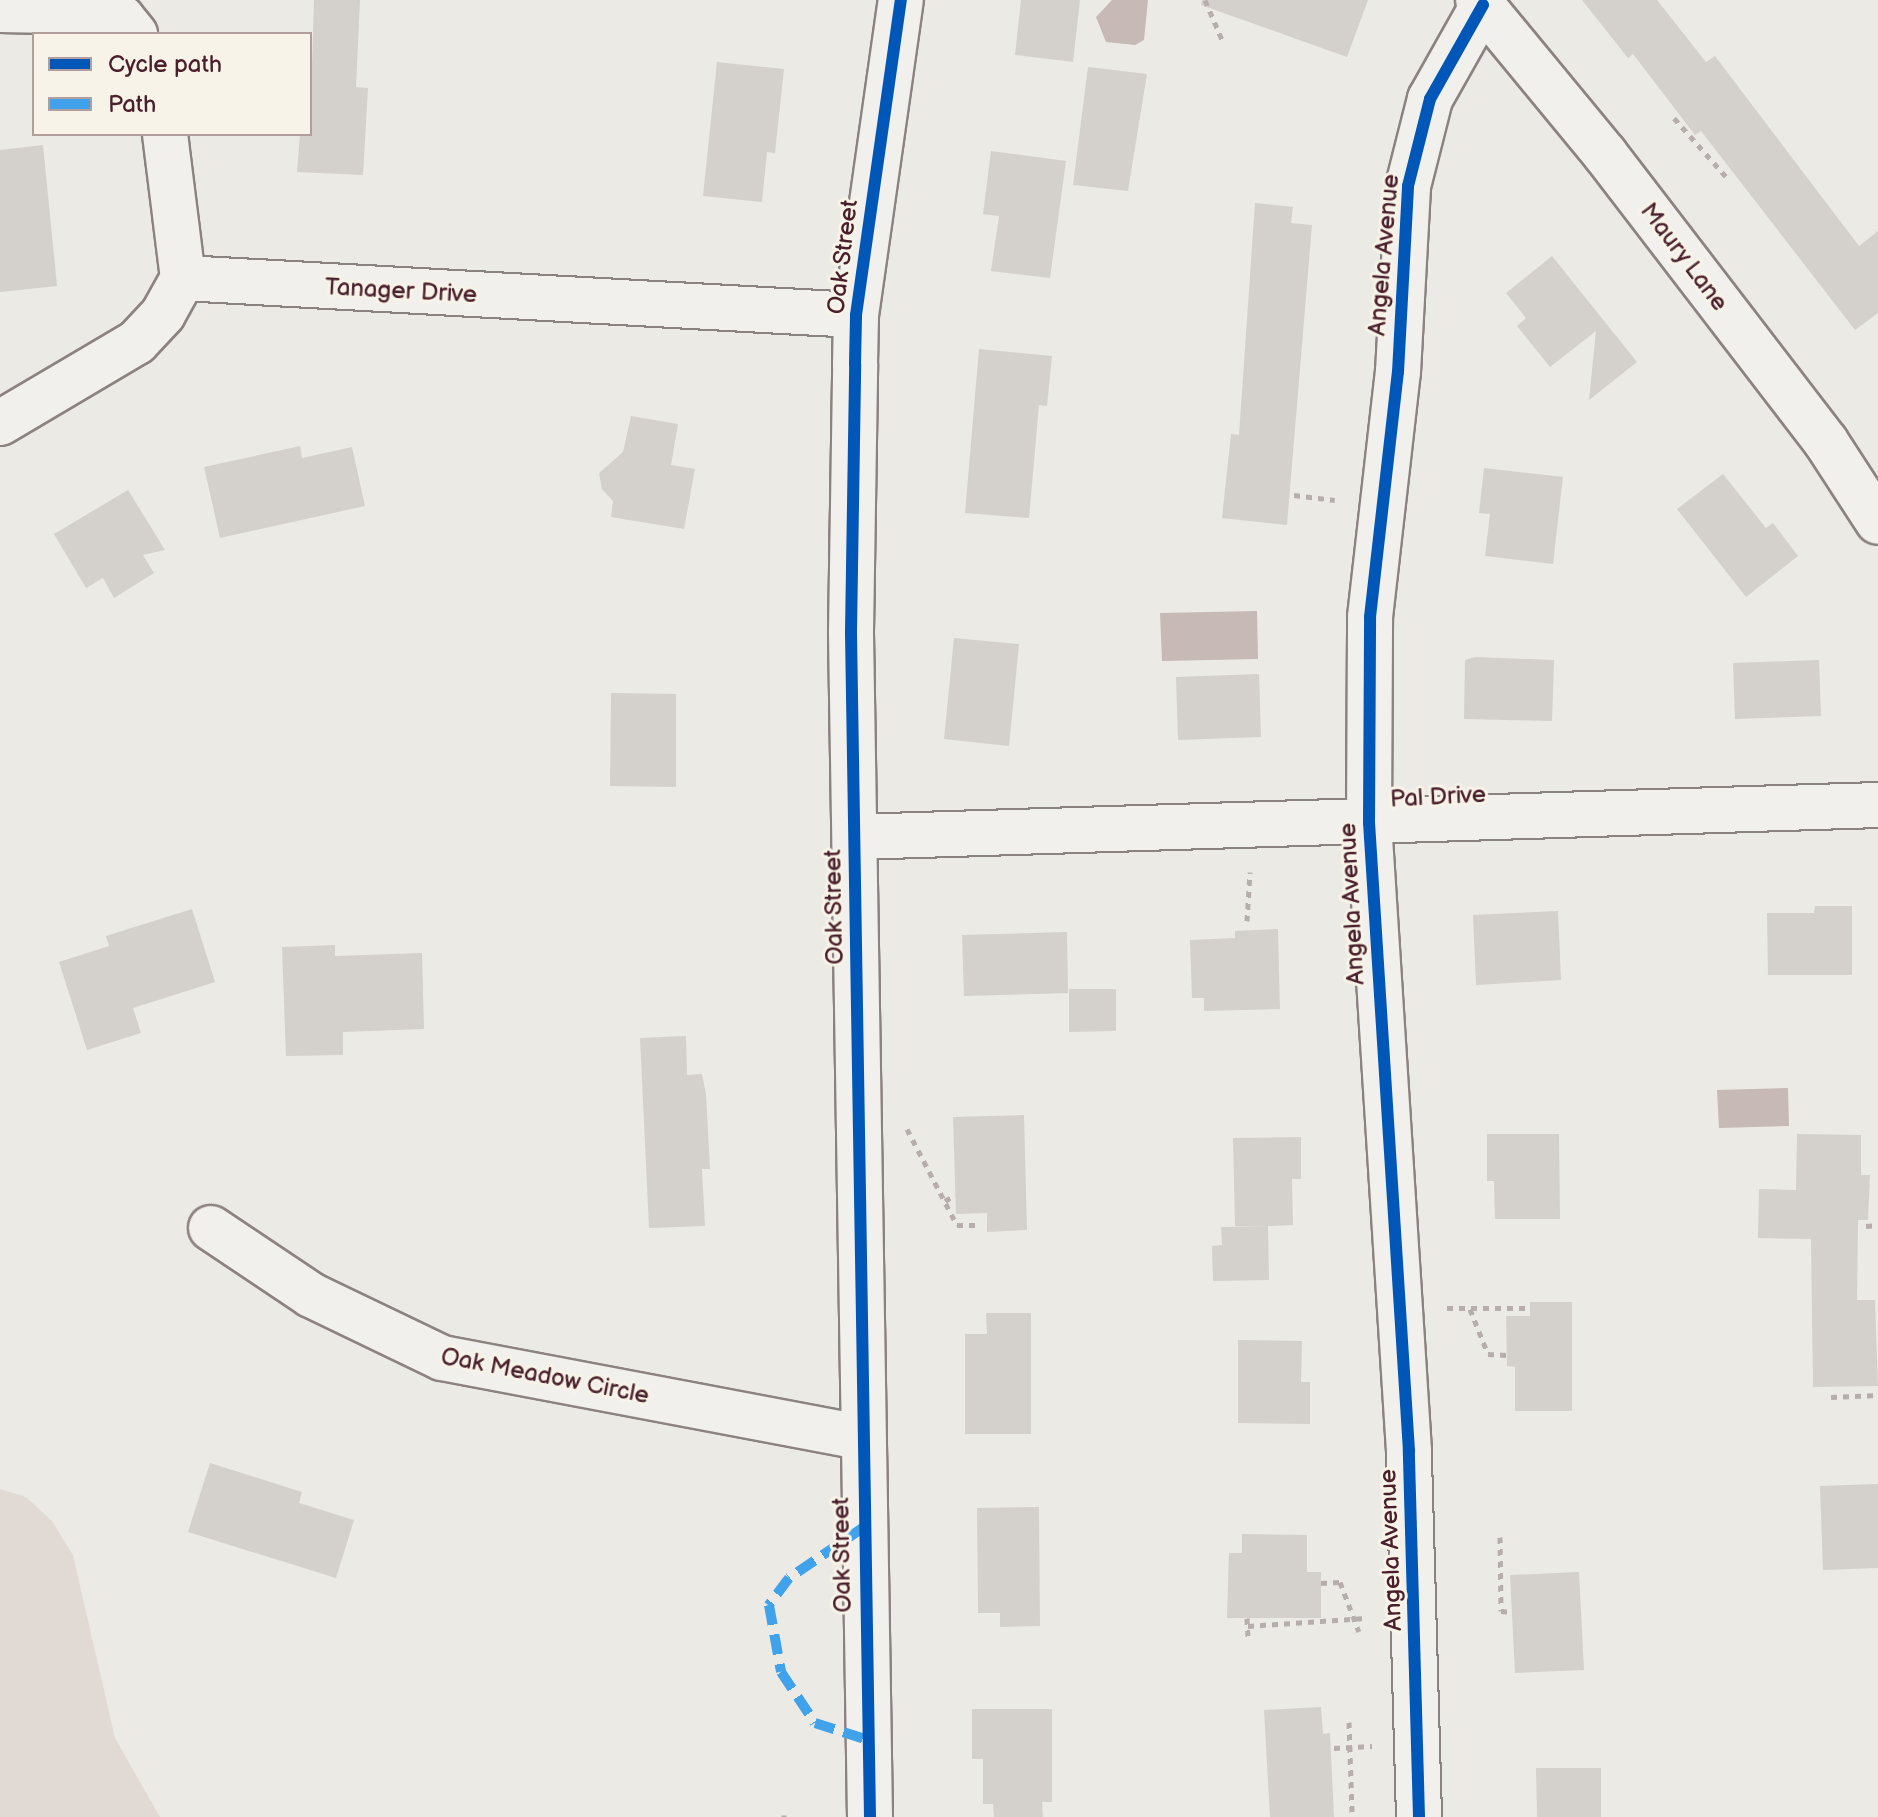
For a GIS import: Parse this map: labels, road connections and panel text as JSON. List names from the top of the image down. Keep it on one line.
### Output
{"streets":{"street":["Angela Avenue","Oak Street","Maury Lane","Tanager Drive","Pal Drive","Oak Meadow Circle"]},"crossings":[["Angela Avenue","Maury Lane"],["Angela Avenue","Pal Drive"],["Oak Street","Tanager Drive"],["Oak Street","Pal Drive"],["Oak Street","Oak Meadow Circle"]],"legend":["Cycle path","Path"]}
